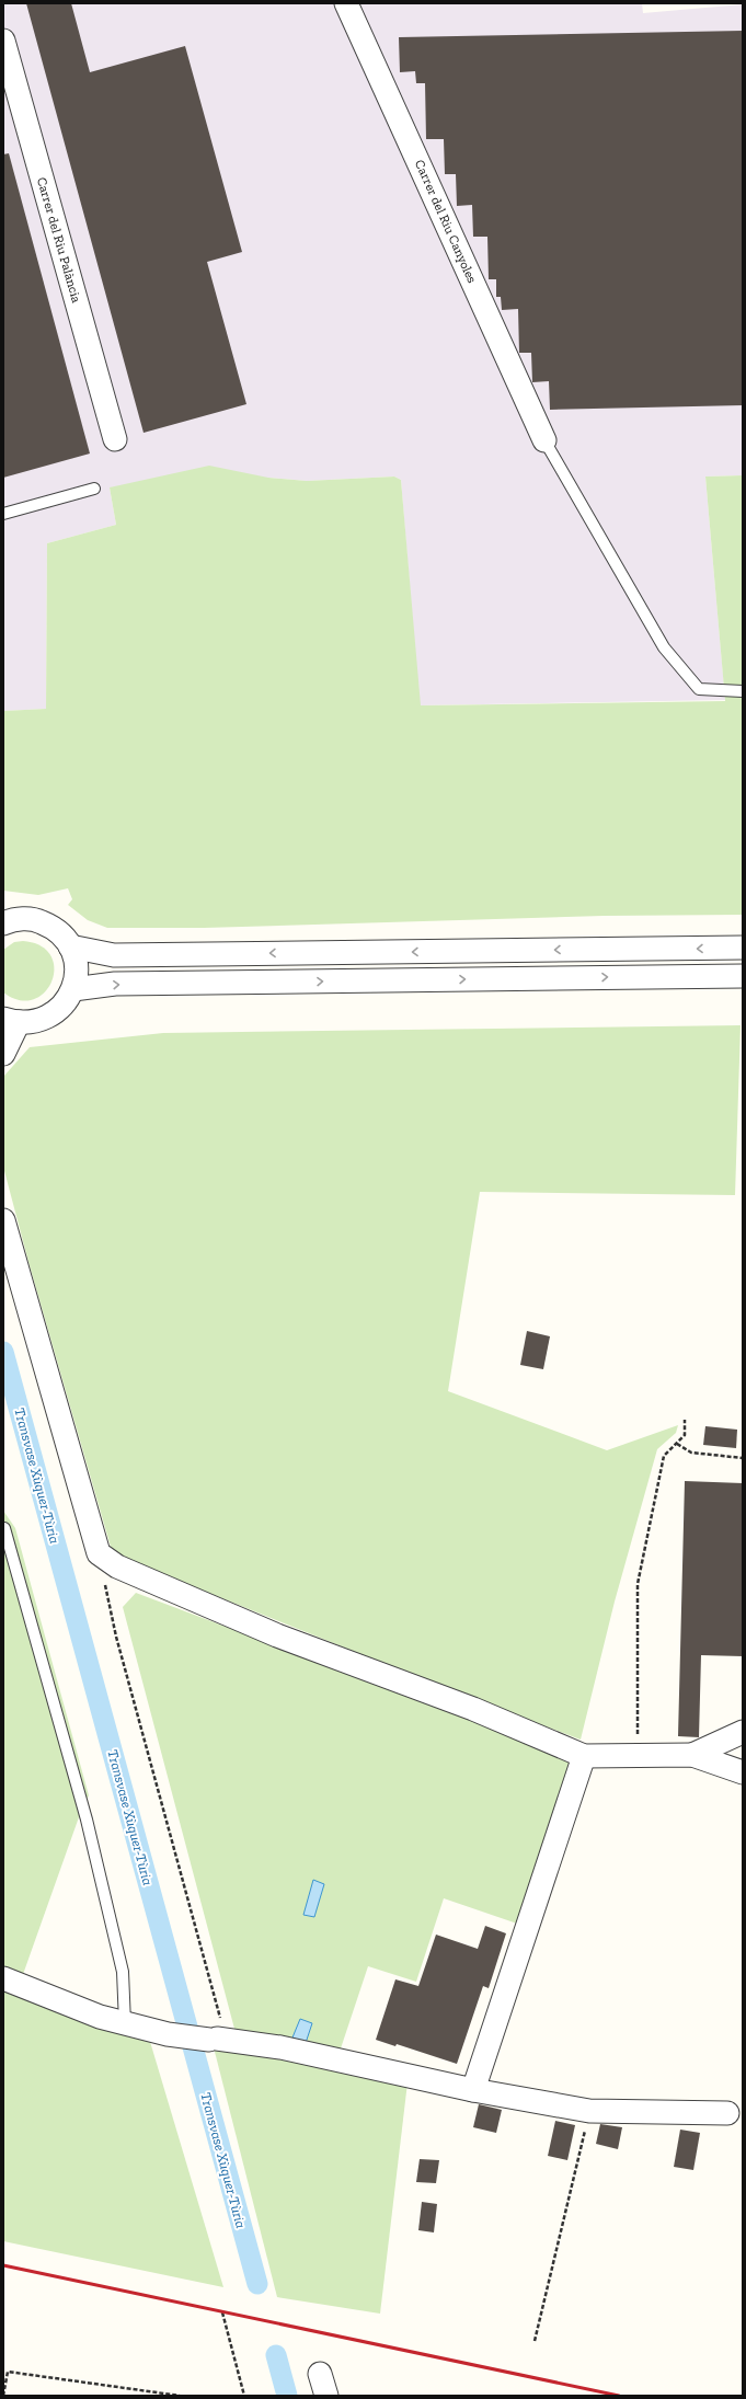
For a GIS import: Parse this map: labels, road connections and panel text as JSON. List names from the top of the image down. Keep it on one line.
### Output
{"streets":{"street":["Carrer del Riu Canyoles","Carrer del Riu Palància"]},"water":["Transvase Xùquer-Tùria"]}
